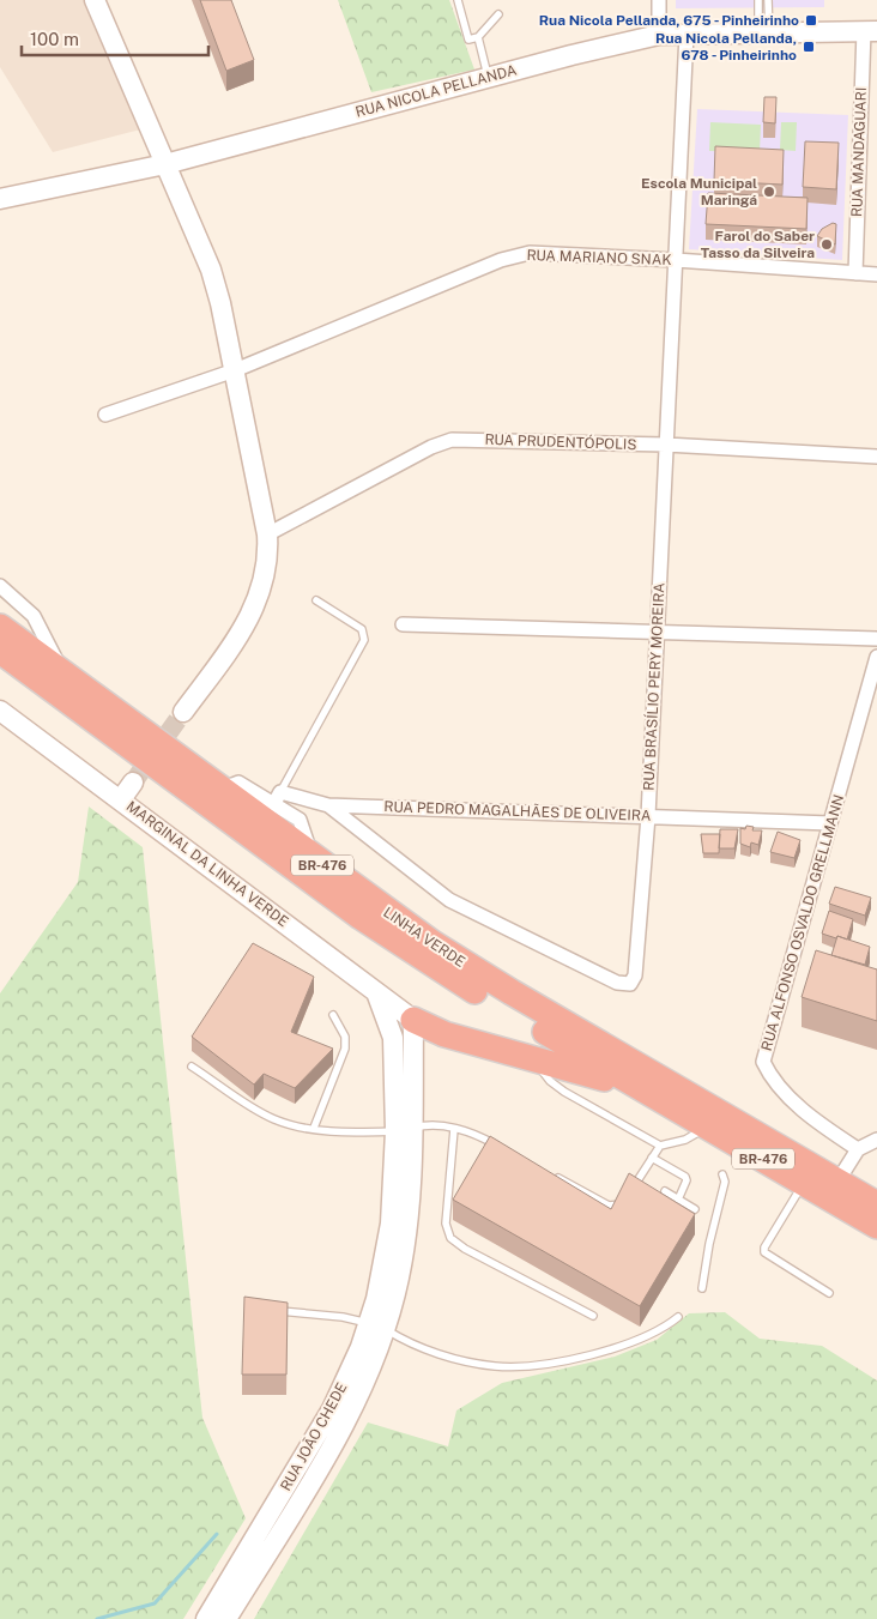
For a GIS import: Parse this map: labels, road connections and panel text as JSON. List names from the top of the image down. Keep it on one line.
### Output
{"streets":{"highway":["BR-476","LINHA VERDE"],"main road":["RUA NICOLA PELLANDA","MARGINAL DA LINHA VERDE","RUA JOÃO CHEDE"],"street":["RUA MANDAGUARI","RUA MARIANO SNAK","RUA PRUDENTÓPOLIS","RUA BRASÍLIO PERY MOREIRA","RUA PEDRO MAGALHÃES DE OLIVEIRA","RUA ALFONSO OSVALDO GRELLMANN"]},"crossings":[["RUA NICOLA PELLANDA","RUA MANDAGUARI"],["RUA NICOLA PELLANDA","RUA BRASÍLIO PERY MOREIRA"],["RUA MANDAGUARI","RUA MARIANO SNAK"],["RUA MARIANO SNAK","RUA BRASÍLIO PERY MOREIRA"],["RUA PRUDENTÓPOLIS","RUA BRASÍLIO PERY MOREIRA"],["RUA BRASÍLIO PERY MOREIRA","RUA PEDRO MAGALHÃES DE OLIVEIRA"],["RUA PEDRO MAGALHÃES DE OLIVEIRA","RUA ALFONSO OSVALDO GRELLMANN"],["RUA PEDRO MAGALHÃES DE OLIVEIRA","LINHA VERDE"],["MARGINAL DA LINHA VERDE","RUA JOÃO CHEDE"]],"places":{"transit":["Rua Nicola Pellanda, 675 - Pinheirinho","Rua Nicola Pellanda, 678 - Pinheirinho"],"other":["Escola Municipal Maringá","Farol do Saber Tasso da Silveira"]},"scale_bar":"100 m"}
